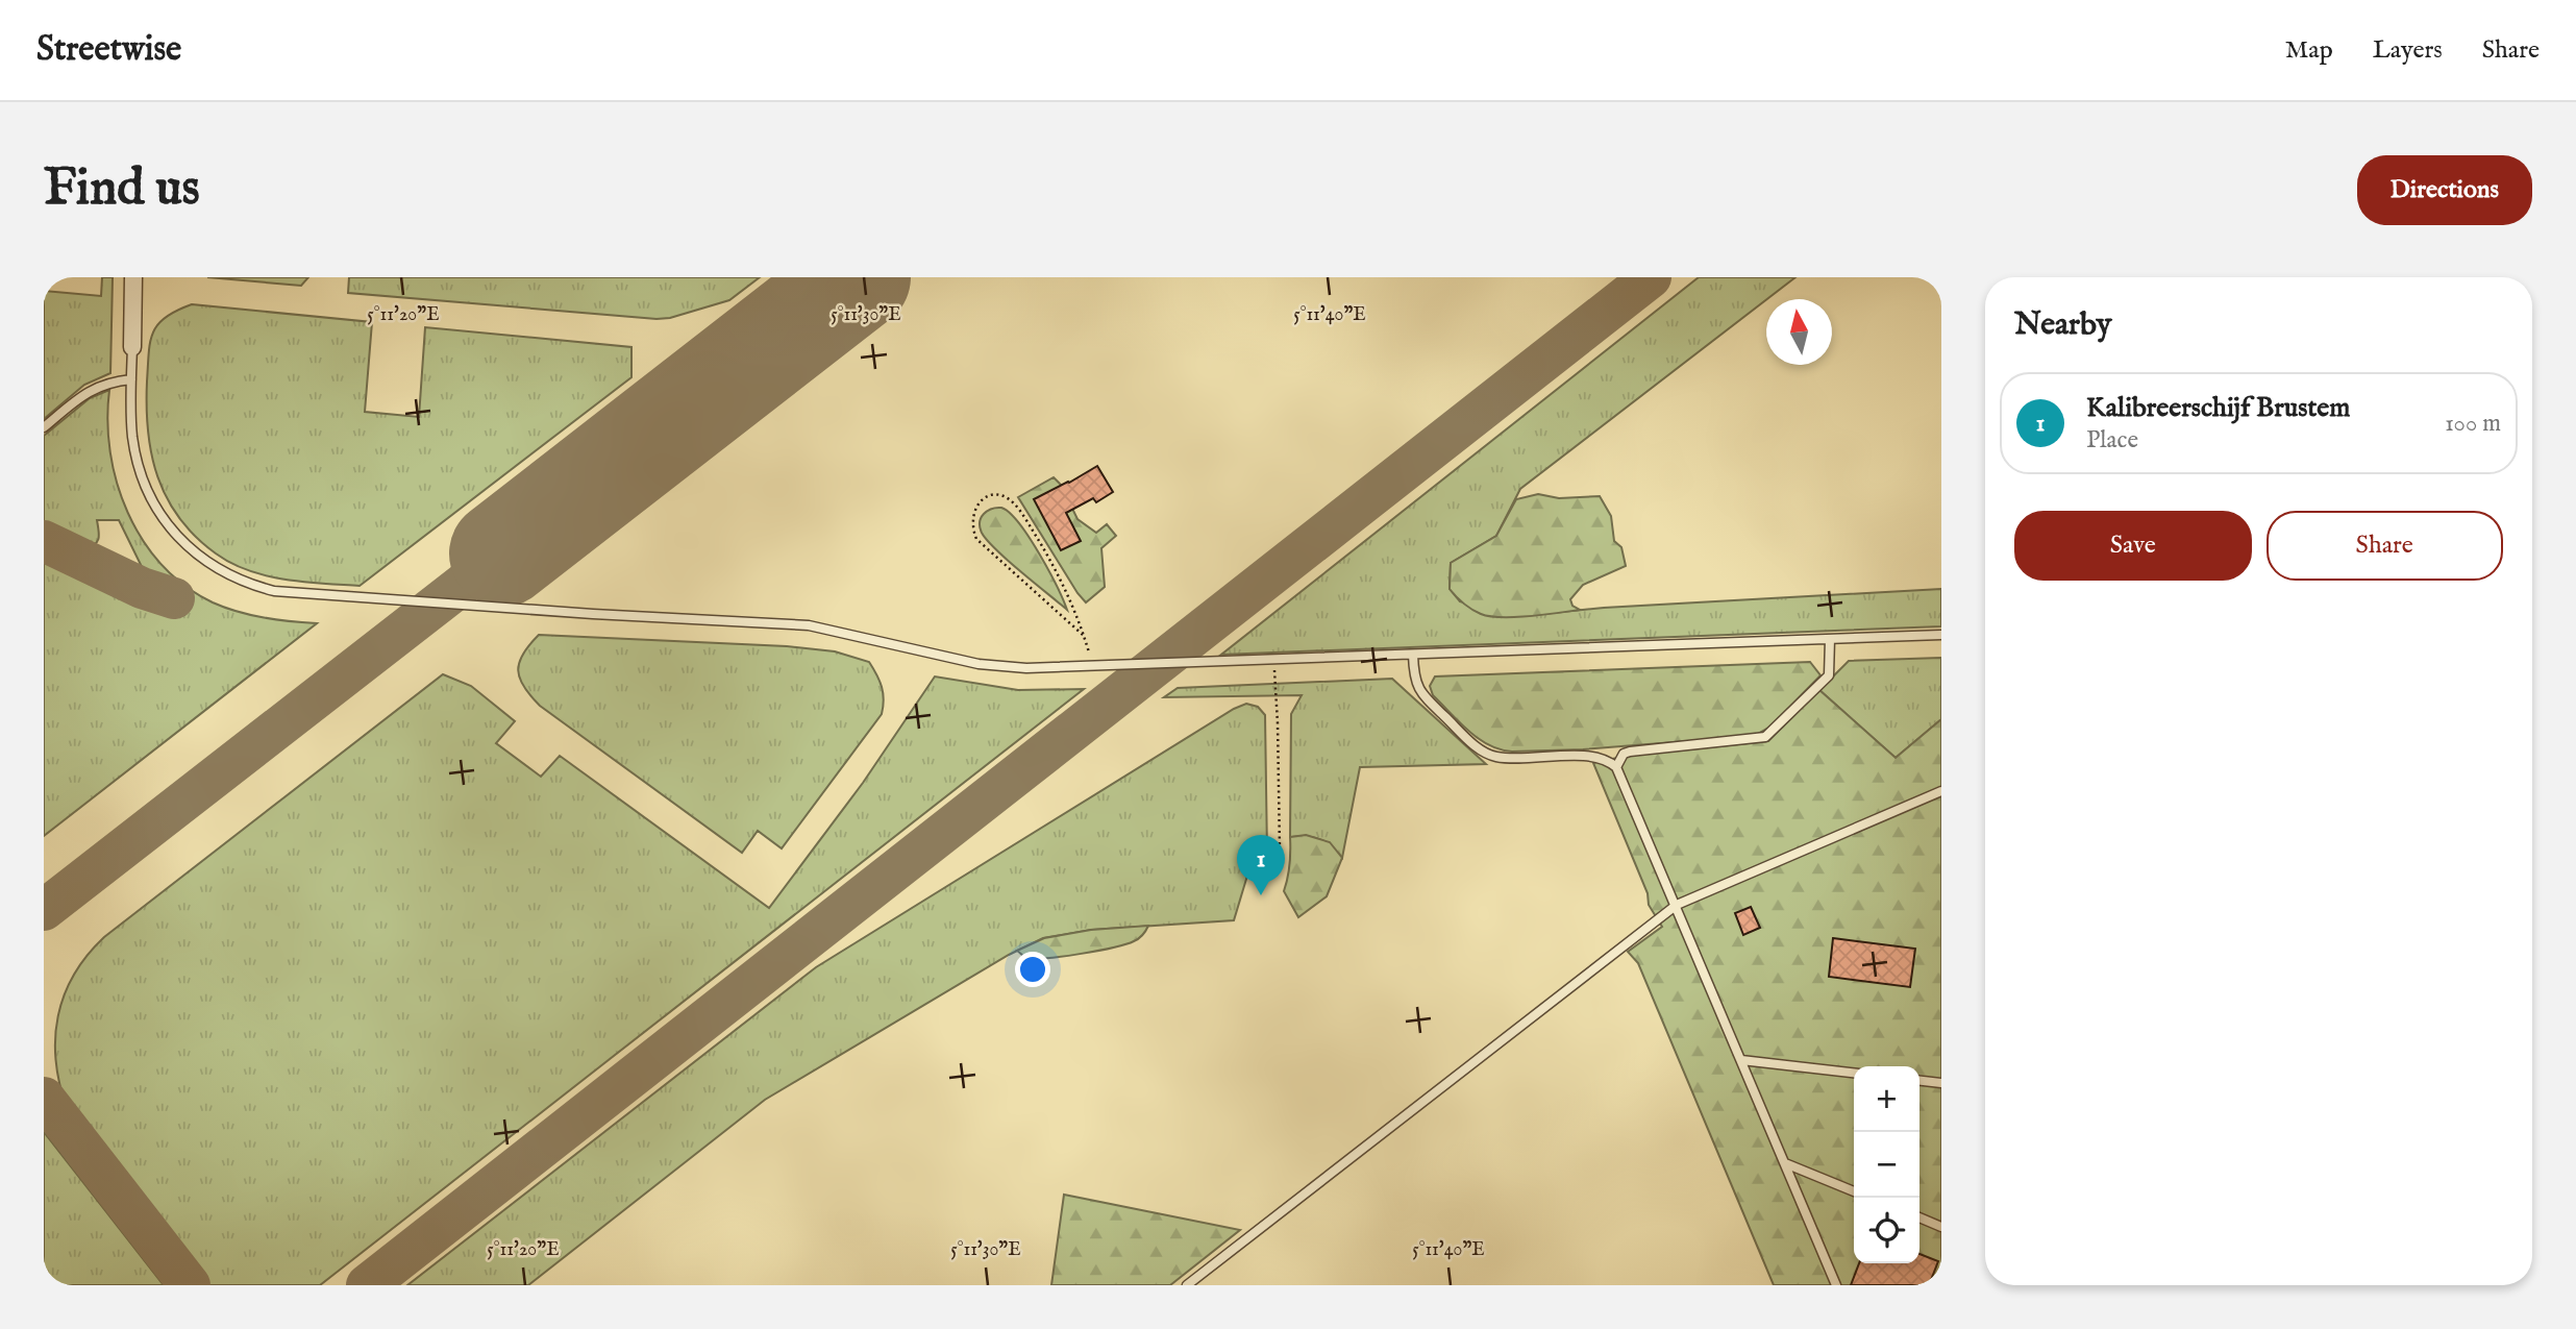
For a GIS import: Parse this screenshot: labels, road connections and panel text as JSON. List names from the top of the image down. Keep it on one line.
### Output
{"north":"top","page":{"header":"Streetwise","nav":["Map","Layers","Share"],"buttons":["Directions",["Save","Share"]],"title":"Find us","heading":"Nearby","list":[{"mark":"1","name":"Kalibreerschijf Brustem","note":"Place","value":"100 m"}],"pins":"1","map_buttons":["+","−"]},"coordinates":["5°11'20\"E","5°11'30\"E","5°11'40\"E"]}
